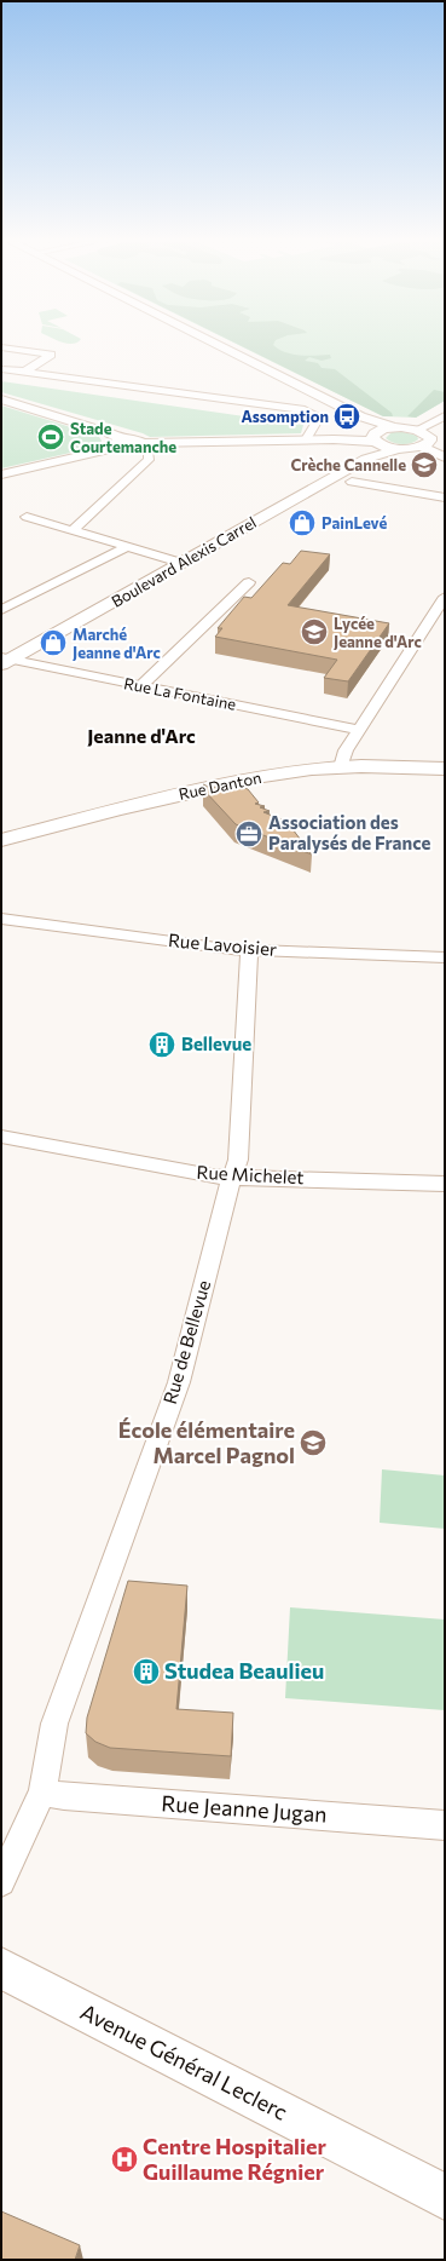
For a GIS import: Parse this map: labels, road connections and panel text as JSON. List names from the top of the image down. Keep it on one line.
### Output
{"streets":{"main road":["Avenue Général Leclerc"],"street":["Boulevard Alexis Carrel","Rue La Fontaine","Rue Danton","Rue Lavoisier","Rue Michelet","Rue de Bellevue","Rue Jeanne Jugan"]},"crossings":[["Boulevard Alexis Carrel","Rue La Fontaine"],["Rue Lavoisier","Rue de Bellevue"],["Rue Michelet","Rue de Bellevue"],["Rue de Bellevue","Rue Jeanne Jugan"]],"districts":["Jeanne d'Arc"],"places":{"bus stop":["Assomption"],"sports":["Stade Courtemanche"],"school or university":["Crèche Cannelle","Lycée Jeanne d'Arc","École élémentaire Marcel Pagnol"],"shop":["PainLevé","Marché Jeanne d'Arc"],"office":["Association des Paralysés de France"],"building":["Bellevue","Studea Beaulieu"],"hospital":["Centre Hospitalier Guillaume Régnier"]}}
